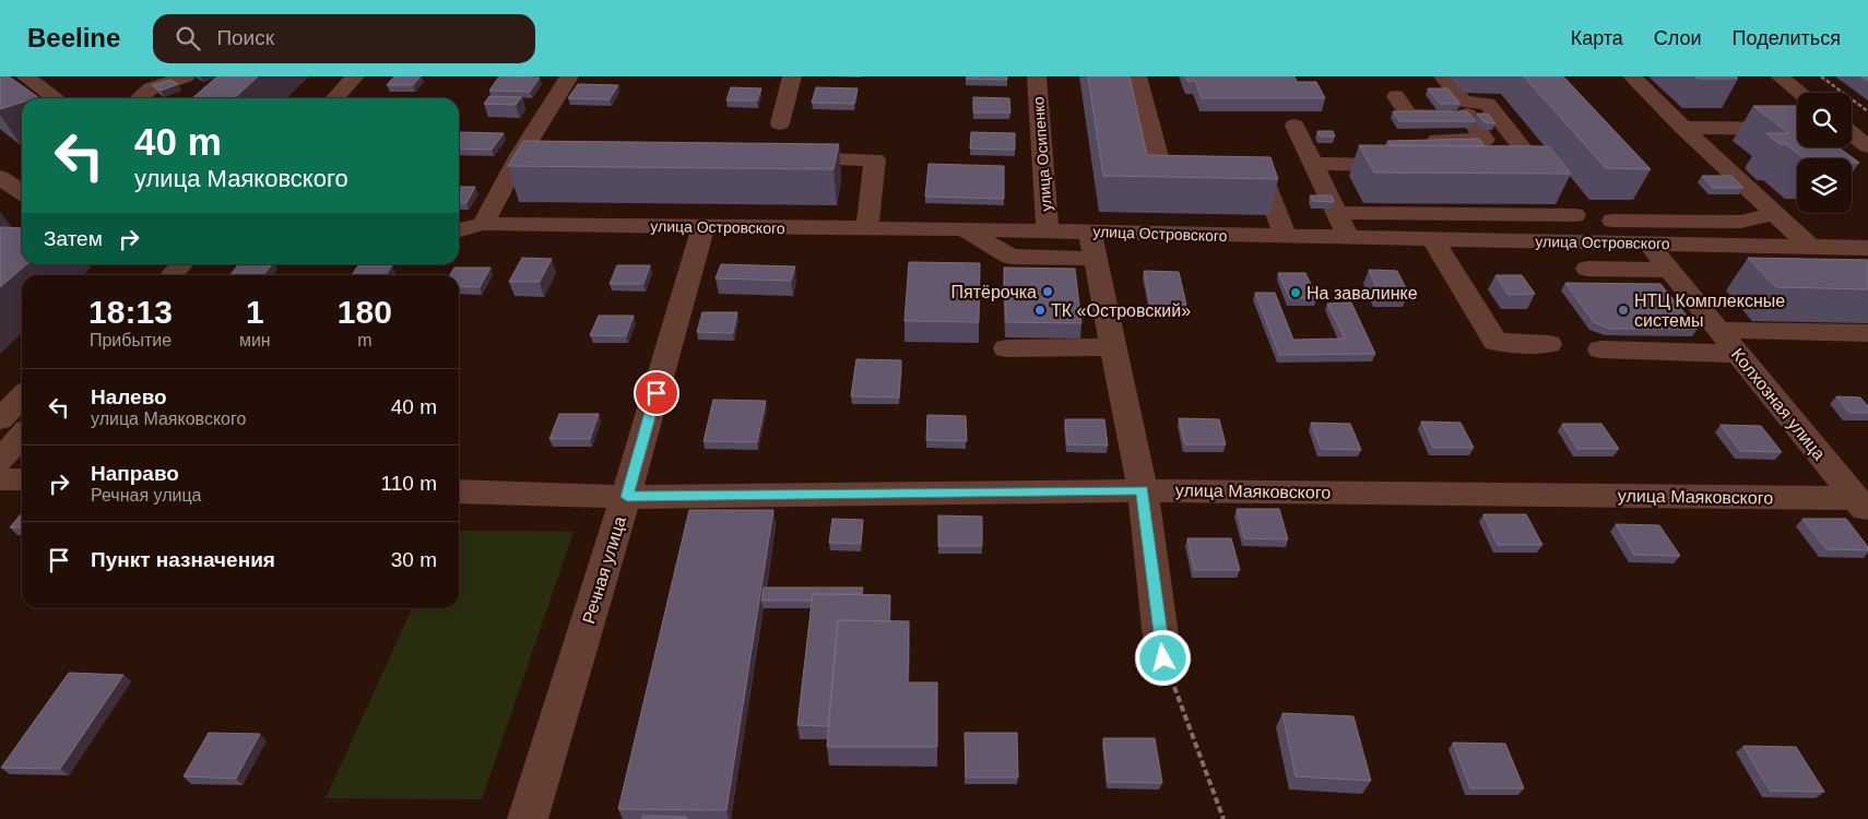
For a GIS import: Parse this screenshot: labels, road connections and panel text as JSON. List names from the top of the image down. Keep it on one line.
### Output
{"streets":{"street":["улица Осипенко","улица Островского","Колхозная улица","улица Маяковского","Речная улица"]},"crossings":[["улица Осипенко","улица Островского"],["улица Островского","Колхозная улица"],["улица Островского","Речная улица"],["Колхозная улица","улица Маяковского"],["улица Маяковского","Речная улица"]],"places":["Пятёрочка","На завалинке","ТК «Островский»","НТЦ Комплексные системы"],"page":{"header":"Beeline","search":"Поиск","nav":["Карта","Слои","Поделиться"],"turn":["40 m","улица Маяковского"],"then":"Затем","eta":["18:13","Прибытие","1","мин","180","m"],"list":[{"name":"Налево","note":"улица Маяковского","value":"40 m"},{"name":"Направо","note":"Речная улица","value":"110 m"},{"name":"Пункт назначения","value":"30 m"}]}}
